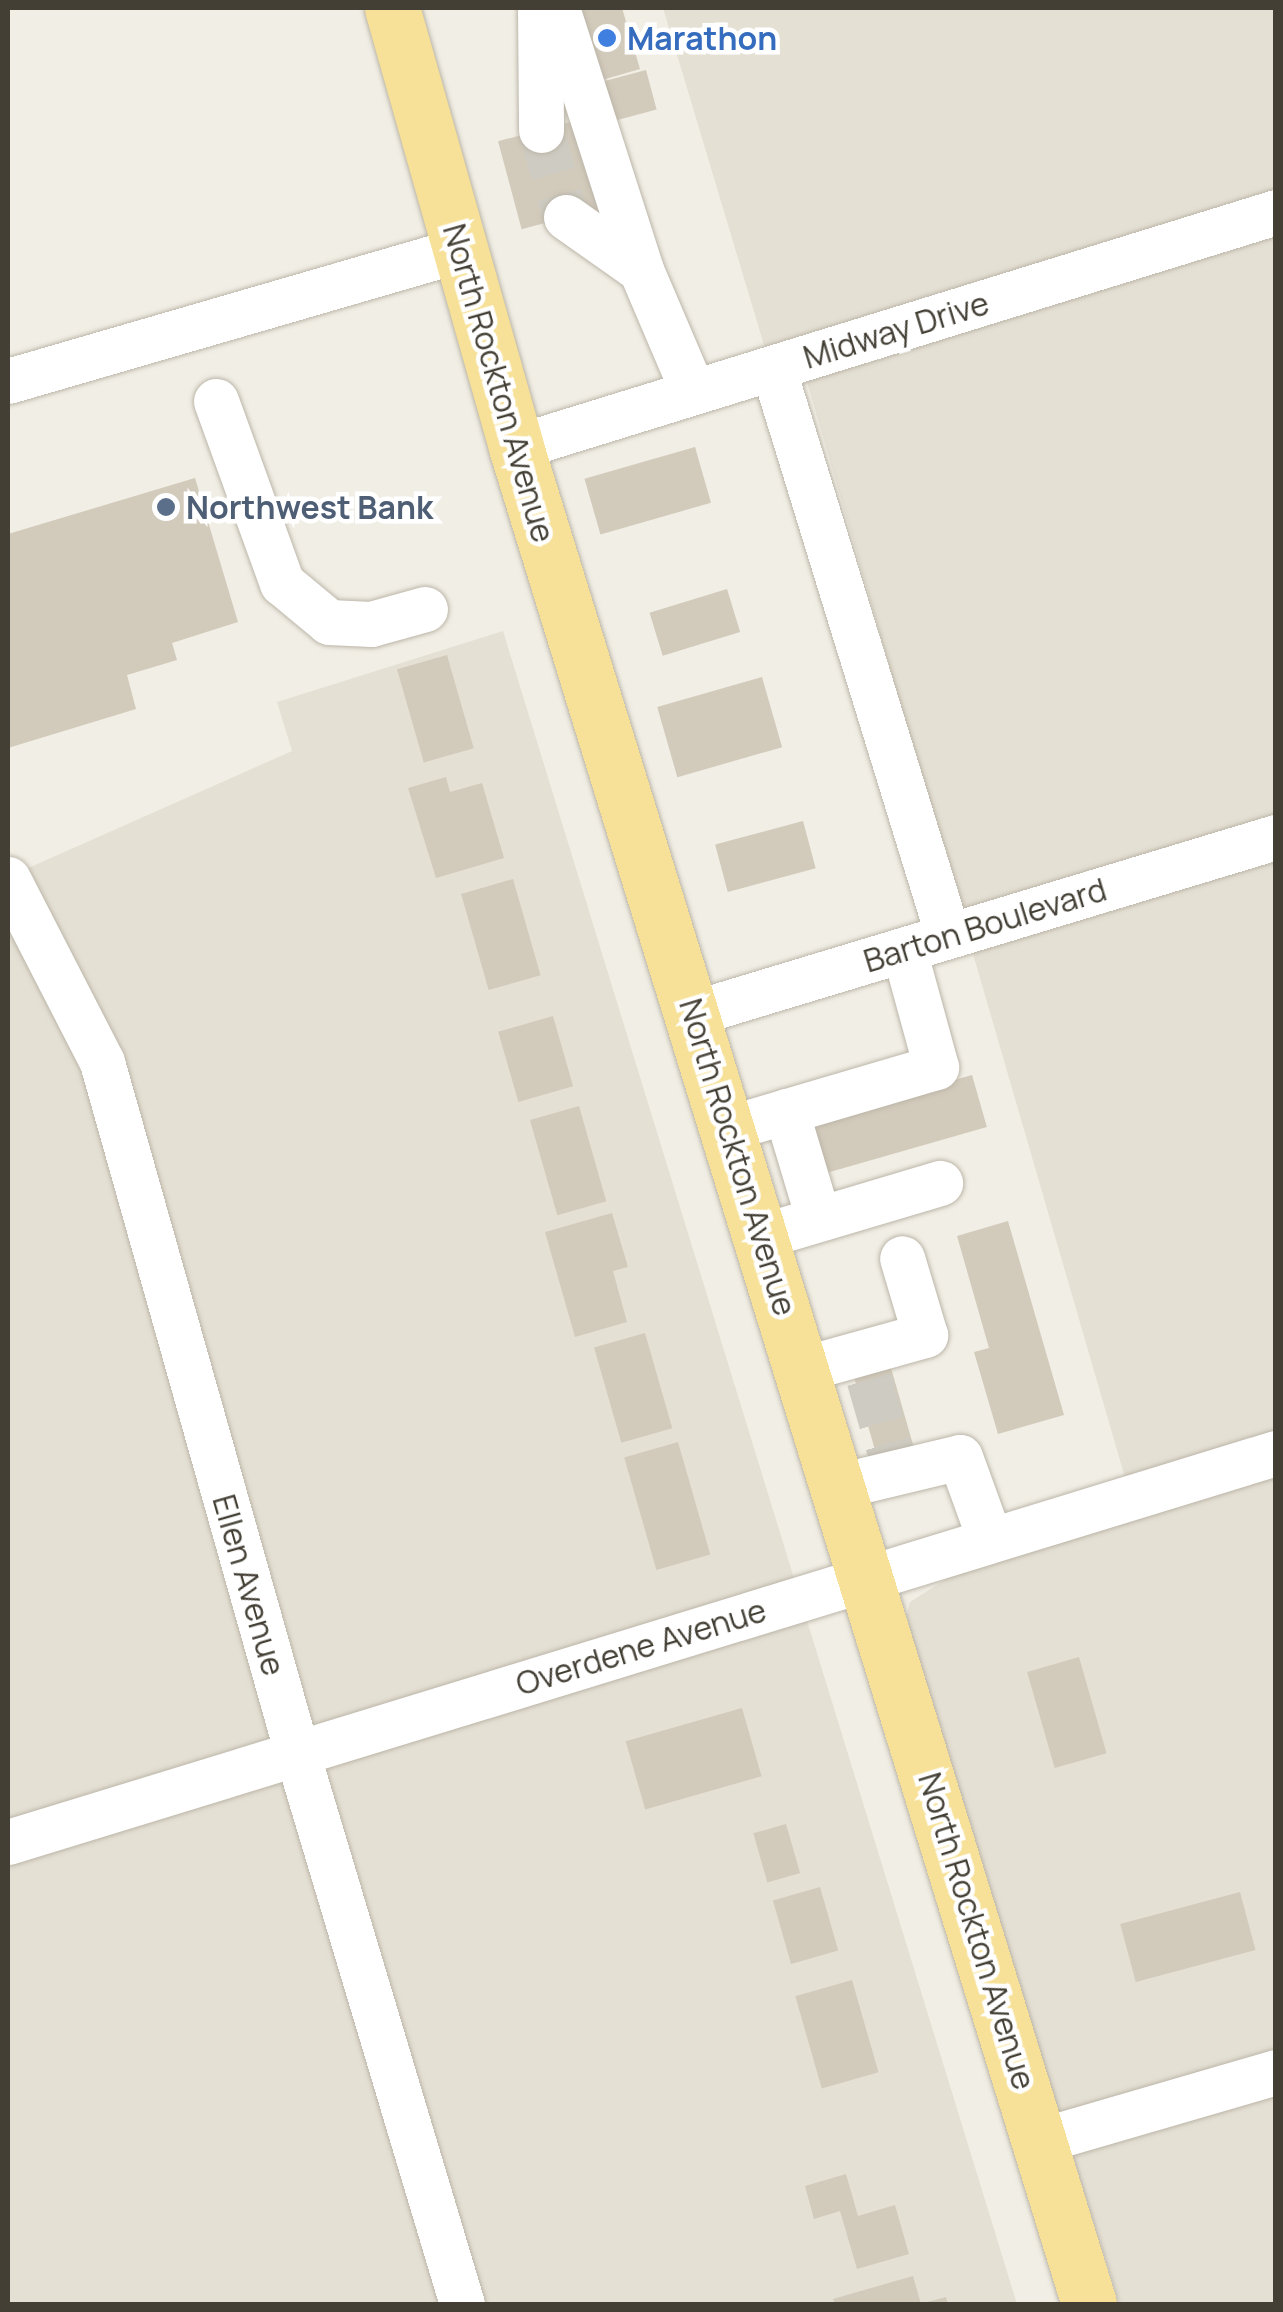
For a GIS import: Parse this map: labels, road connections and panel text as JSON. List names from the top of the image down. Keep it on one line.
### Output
{"streets":{"main road":["North Rockton Avenue"],"street":["Midway Drive","Barton Boulevard","Ellen Avenue","Overdene Avenue"]},"crossings":[["Midway Drive","North Rockton Avenue"],["North Rockton Avenue","Barton Boulevard"],["North Rockton Avenue","Overdene Avenue"],["Ellen Avenue","Overdene Avenue"]],"places":["Marathon","Northwest Bank"]}
